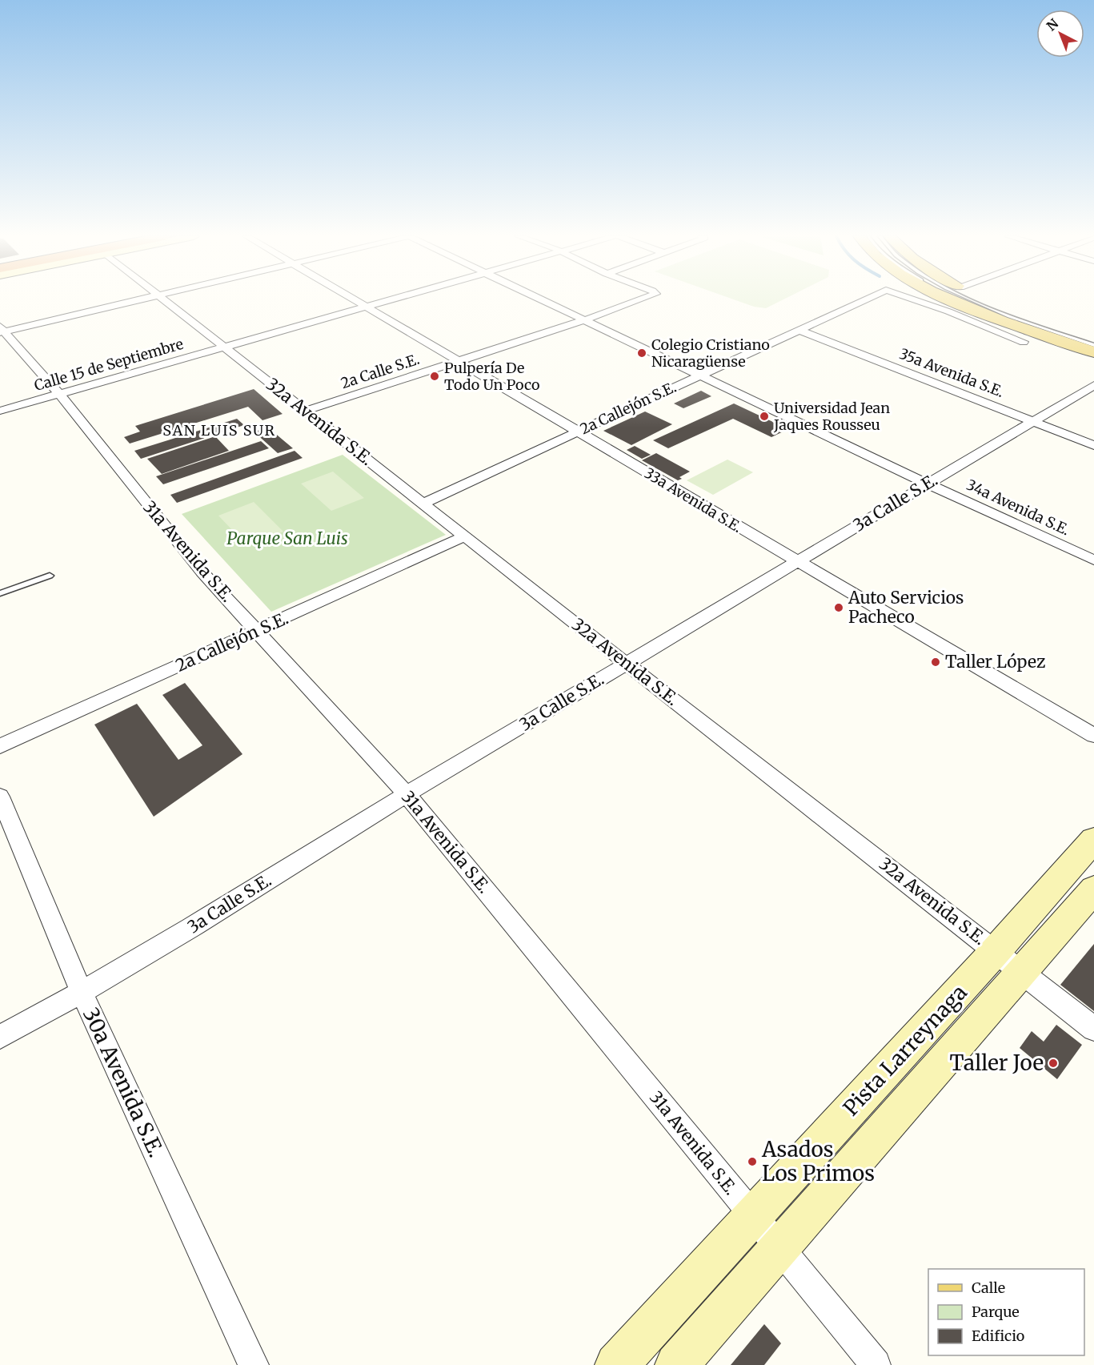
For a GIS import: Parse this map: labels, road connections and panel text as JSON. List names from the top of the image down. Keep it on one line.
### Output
{"streets":{"main road":["Pista Larreynaga"],"street":["Calle 15 de Septiembre","2a Calle S.E.","35a Avenida S.E.","2a Callejón S.E.","32a Avenida S.E.","33a Avenida S.E.","3a Calle S.E.","34a Avenida S.E.","31a Avenida S.E.","30a Avenida S.E."]},"crossings":[["Calle 15 de Septiembre","32a Avenida S.E."],["Calle 15 de Septiembre","33a Avenida S.E."],["Calle 15 de Septiembre","31a Avenida S.E."],["2a Calle S.E.","32a Avenida S.E."],["2a Calle S.E.","33a Avenida S.E."],["2a Calle S.E.","34a Avenida S.E."],["35a Avenida S.E.","2a Callejón S.E."],["35a Avenida S.E.","3a Calle S.E."],["2a Callejón S.E.","32a Avenida S.E."],["2a Callejón S.E.","33a Avenida S.E."],["2a Callejón S.E.","34a Avenida S.E."],["2a Callejón S.E.","31a Avenida S.E."],["32a Avenida S.E.","3a Calle S.E."],["32a Avenida S.E.","Pista Larreynaga"],["33a Avenida S.E.","3a Calle S.E."],["3a Calle S.E.","34a Avenida S.E."],["3a Calle S.E.","31a Avenida S.E."],["3a Calle S.E.","30a Avenida S.E."],["31a Avenida S.E.","Pista Larreynaga"]],"districts":["SAN LUIS SUR"],"parks":["Parque San Luis"],"places":["Colegio Cristiano Nicaragüense","Pulpería De Todo Un Poco","Universidad Jean Jaques Rousseu","Auto Servicios Pacheco","Taller López","Taller Joe","Asados Los Primos"],"legend":["Calle","Parque","Edificio"],"north":"top left"}
